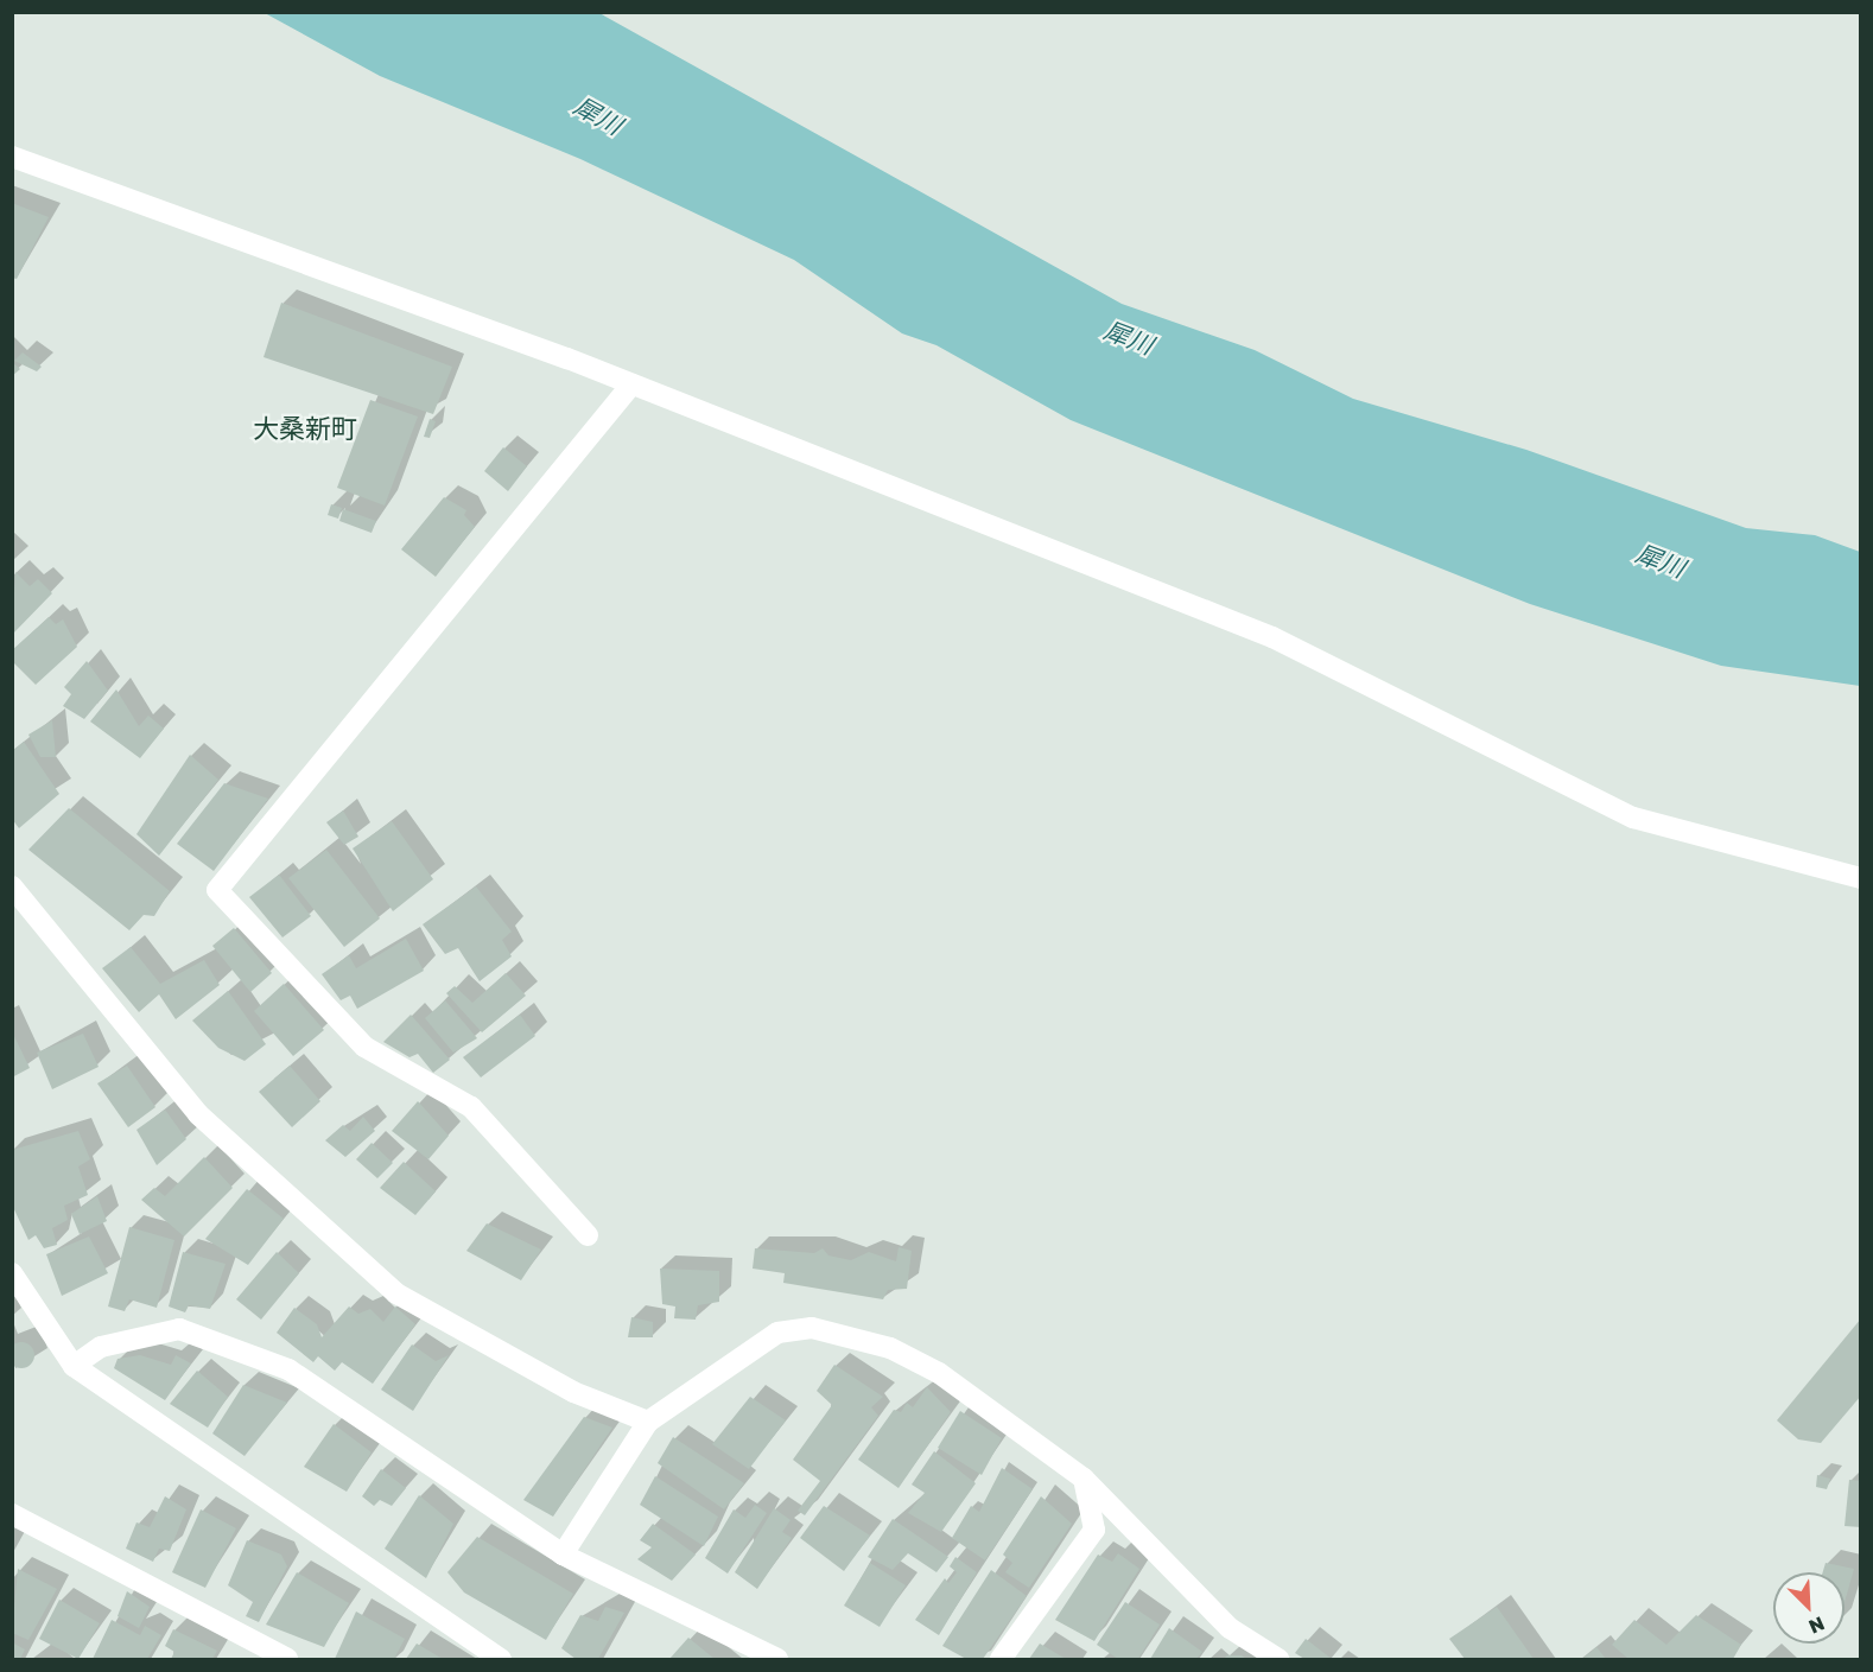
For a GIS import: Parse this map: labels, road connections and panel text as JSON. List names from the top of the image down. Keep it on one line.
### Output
{"districts":["大桑新町"],"water":["犀川"],"north":"bottom right"}
